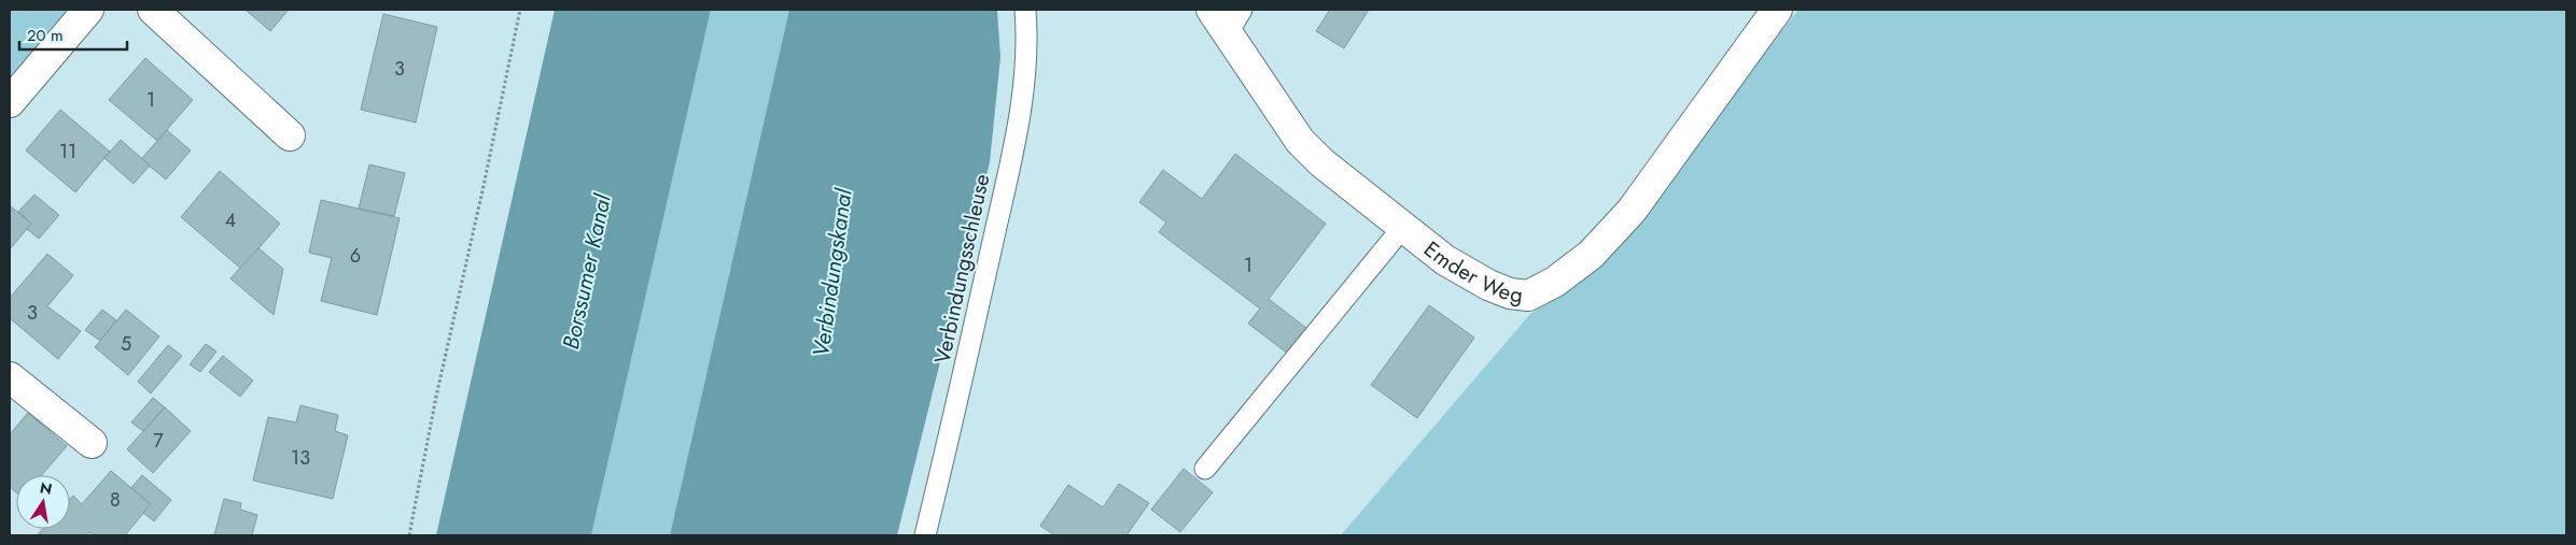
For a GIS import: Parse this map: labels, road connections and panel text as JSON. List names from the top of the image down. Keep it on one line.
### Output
{"streets":{"street":["Emder Weg"],"lane":["Verbindungsschleuse"]},"water":["Borssumer Kanal","Verbindungskanal"],"house_numbers":["3","1","11","4","6","1","3","5","7","13","8"],"scale_bar":"20 m","north":"top"}
